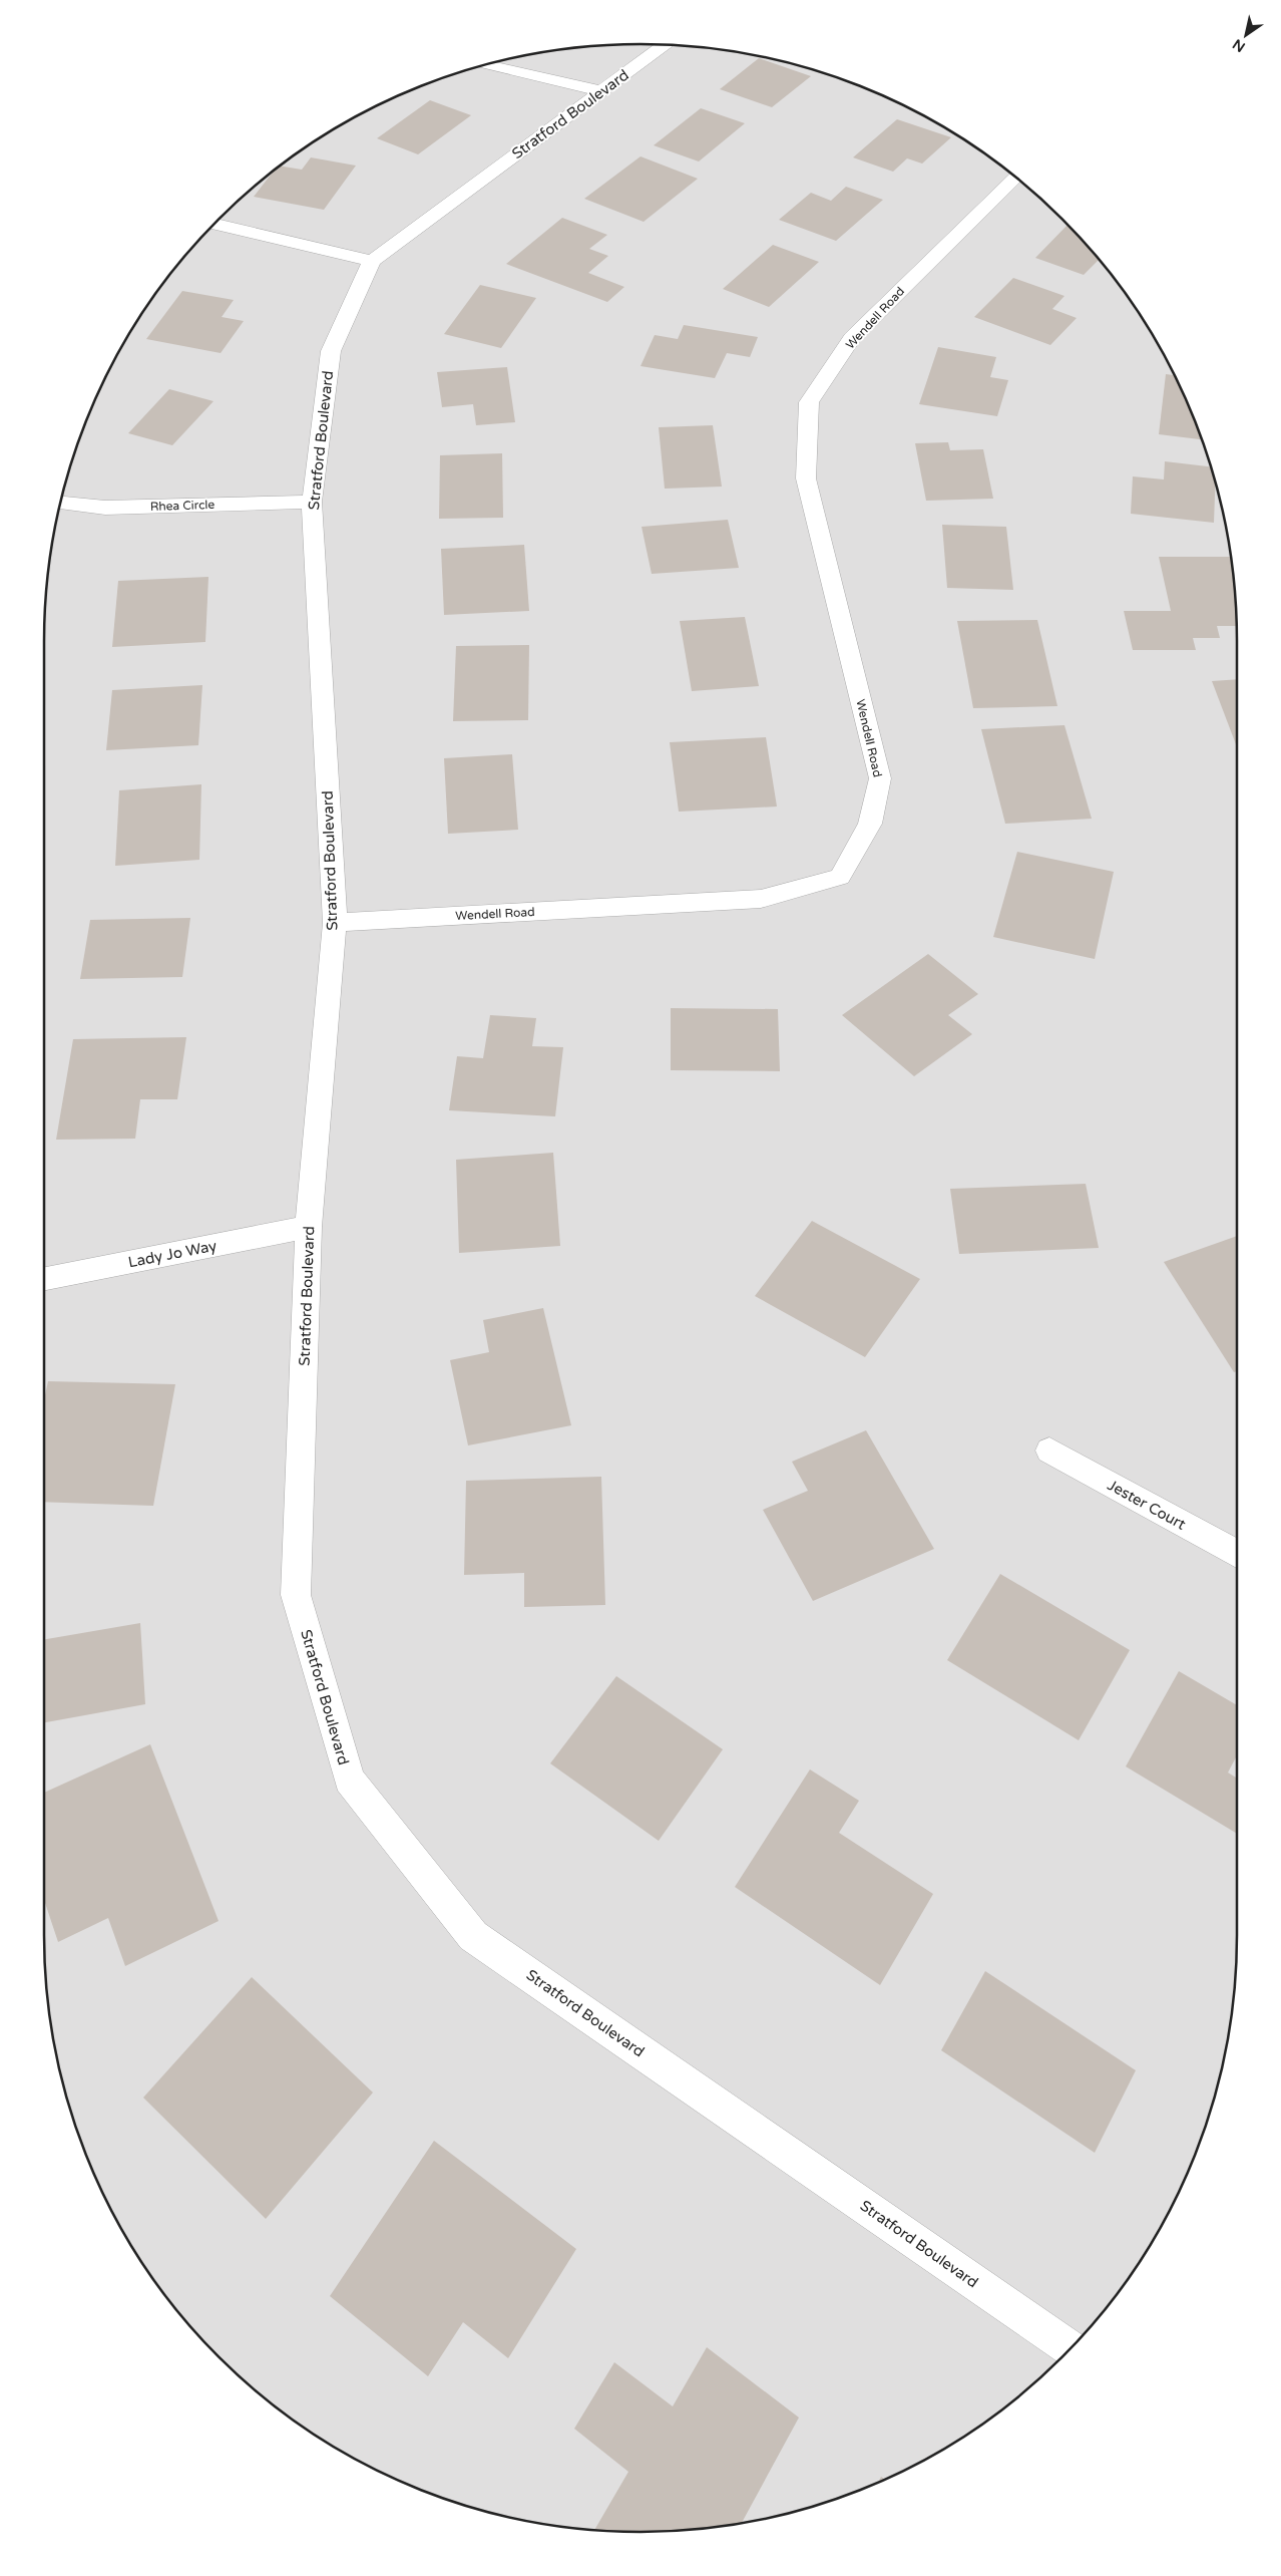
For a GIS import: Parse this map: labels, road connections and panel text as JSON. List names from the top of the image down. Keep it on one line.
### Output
{"streets":{"street":["Stratford Boulevard","Wendell Road","Rhea Circle","Lady Jo Way","Jester Court"]},"crossings":[["Stratford Boulevard","Wendell Road"],["Stratford Boulevard","Rhea Circle"],["Stratford Boulevard","Lady Jo Way"]],"north":"bottom left"}
